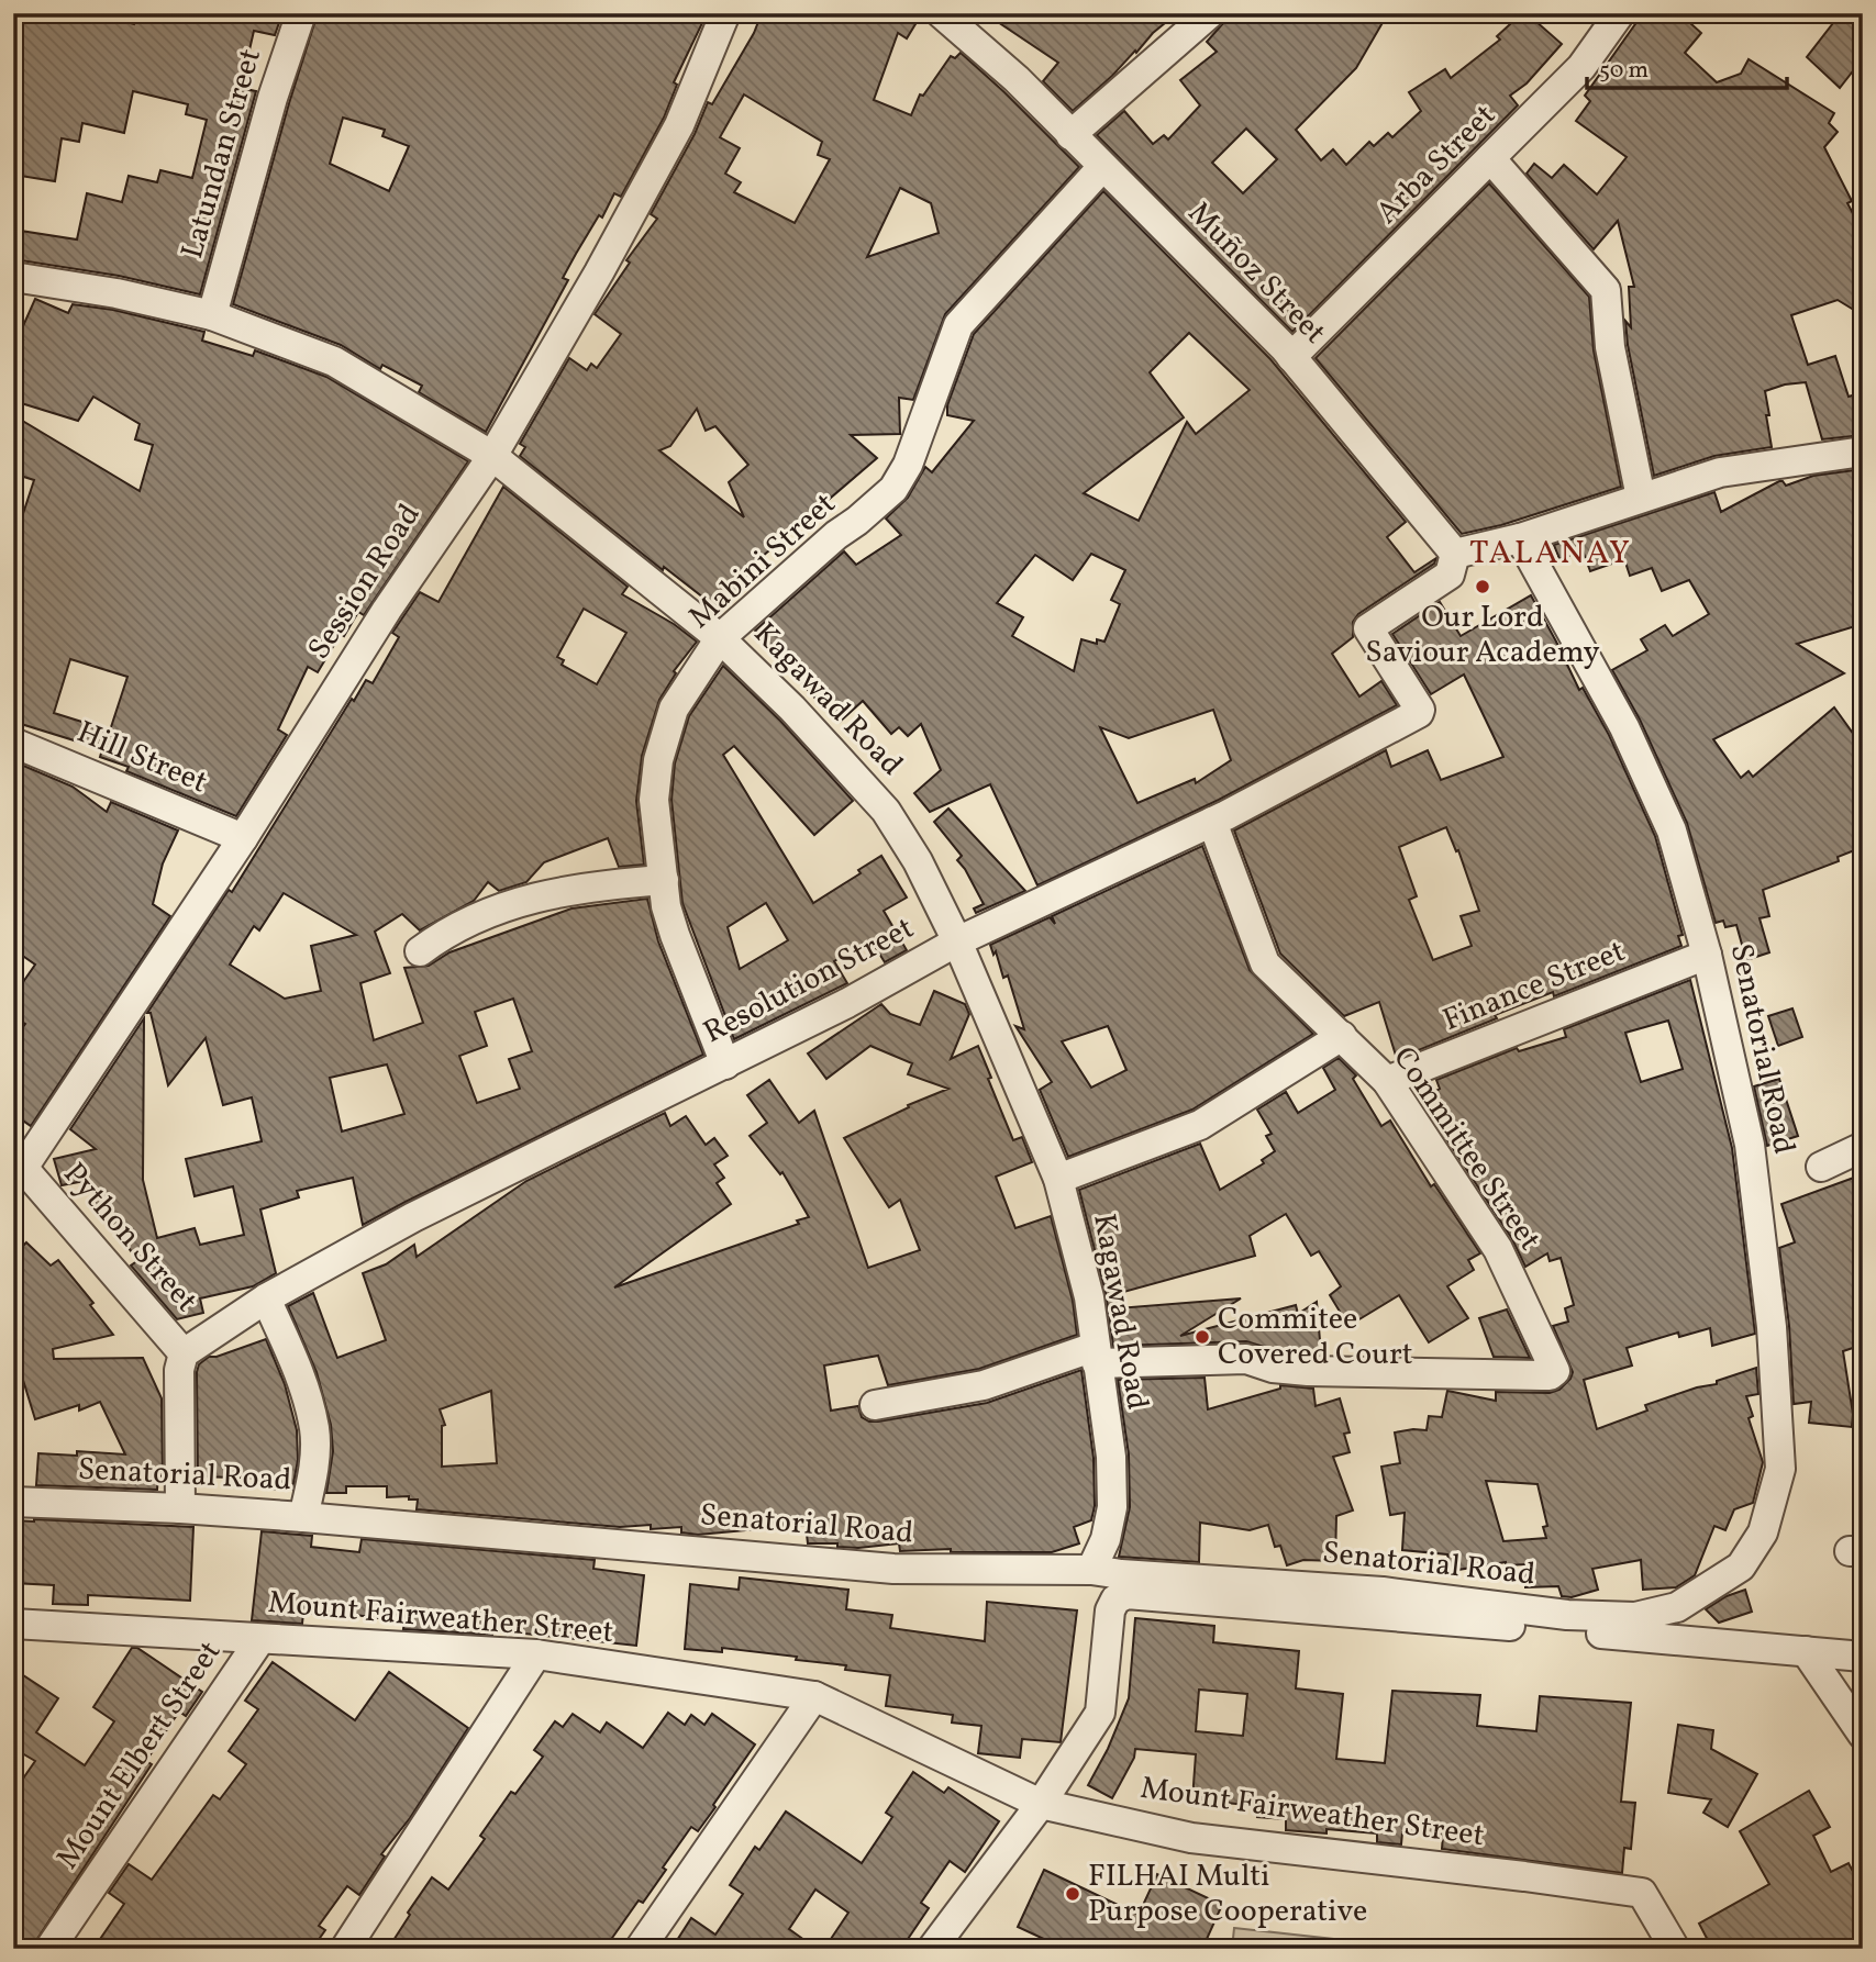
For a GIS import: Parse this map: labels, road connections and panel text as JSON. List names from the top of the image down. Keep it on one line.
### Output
{"streets":{"street":["Latundan Street","Arba Street","Muñoz Street","Mabini Street","Session Road","Kagawad Road","Hill Street","Resolution Street","Finance Street","Senatorial Road","Committee Street","Python Street","Mount Fairweather Street","Mount Elbert Street"]},"crossings":[["Latundan Street","Kagawad Road"],["Arba Street","Muñoz Street"],["Muñoz Street","Mabini Street"],["Muñoz Street","Resolution Street"],["Mabini Street","Kagawad Road"],["Mabini Street","Resolution Street"],["Session Road","Kagawad Road"],["Session Road","Hill Street"],["Session Road","Python Street"],["Kagawad Road","Resolution Street"],["Kagawad Road","Senatorial Road"],["Kagawad Road","Committee Street"],["Resolution Street","Committee Street"],["Resolution Street","Python Street"],["Finance Street","Senatorial Road"],["Finance Street","Committee Street"],["Mount Fairweather Street","Mount Elbert Street"]],"districts":["TALANAY"],"places":["Our Lord Saviour Academy","Commitee Covered Court","FILHAI Multi Purpose Cooperative"],"scale_bar":"50 m"}
